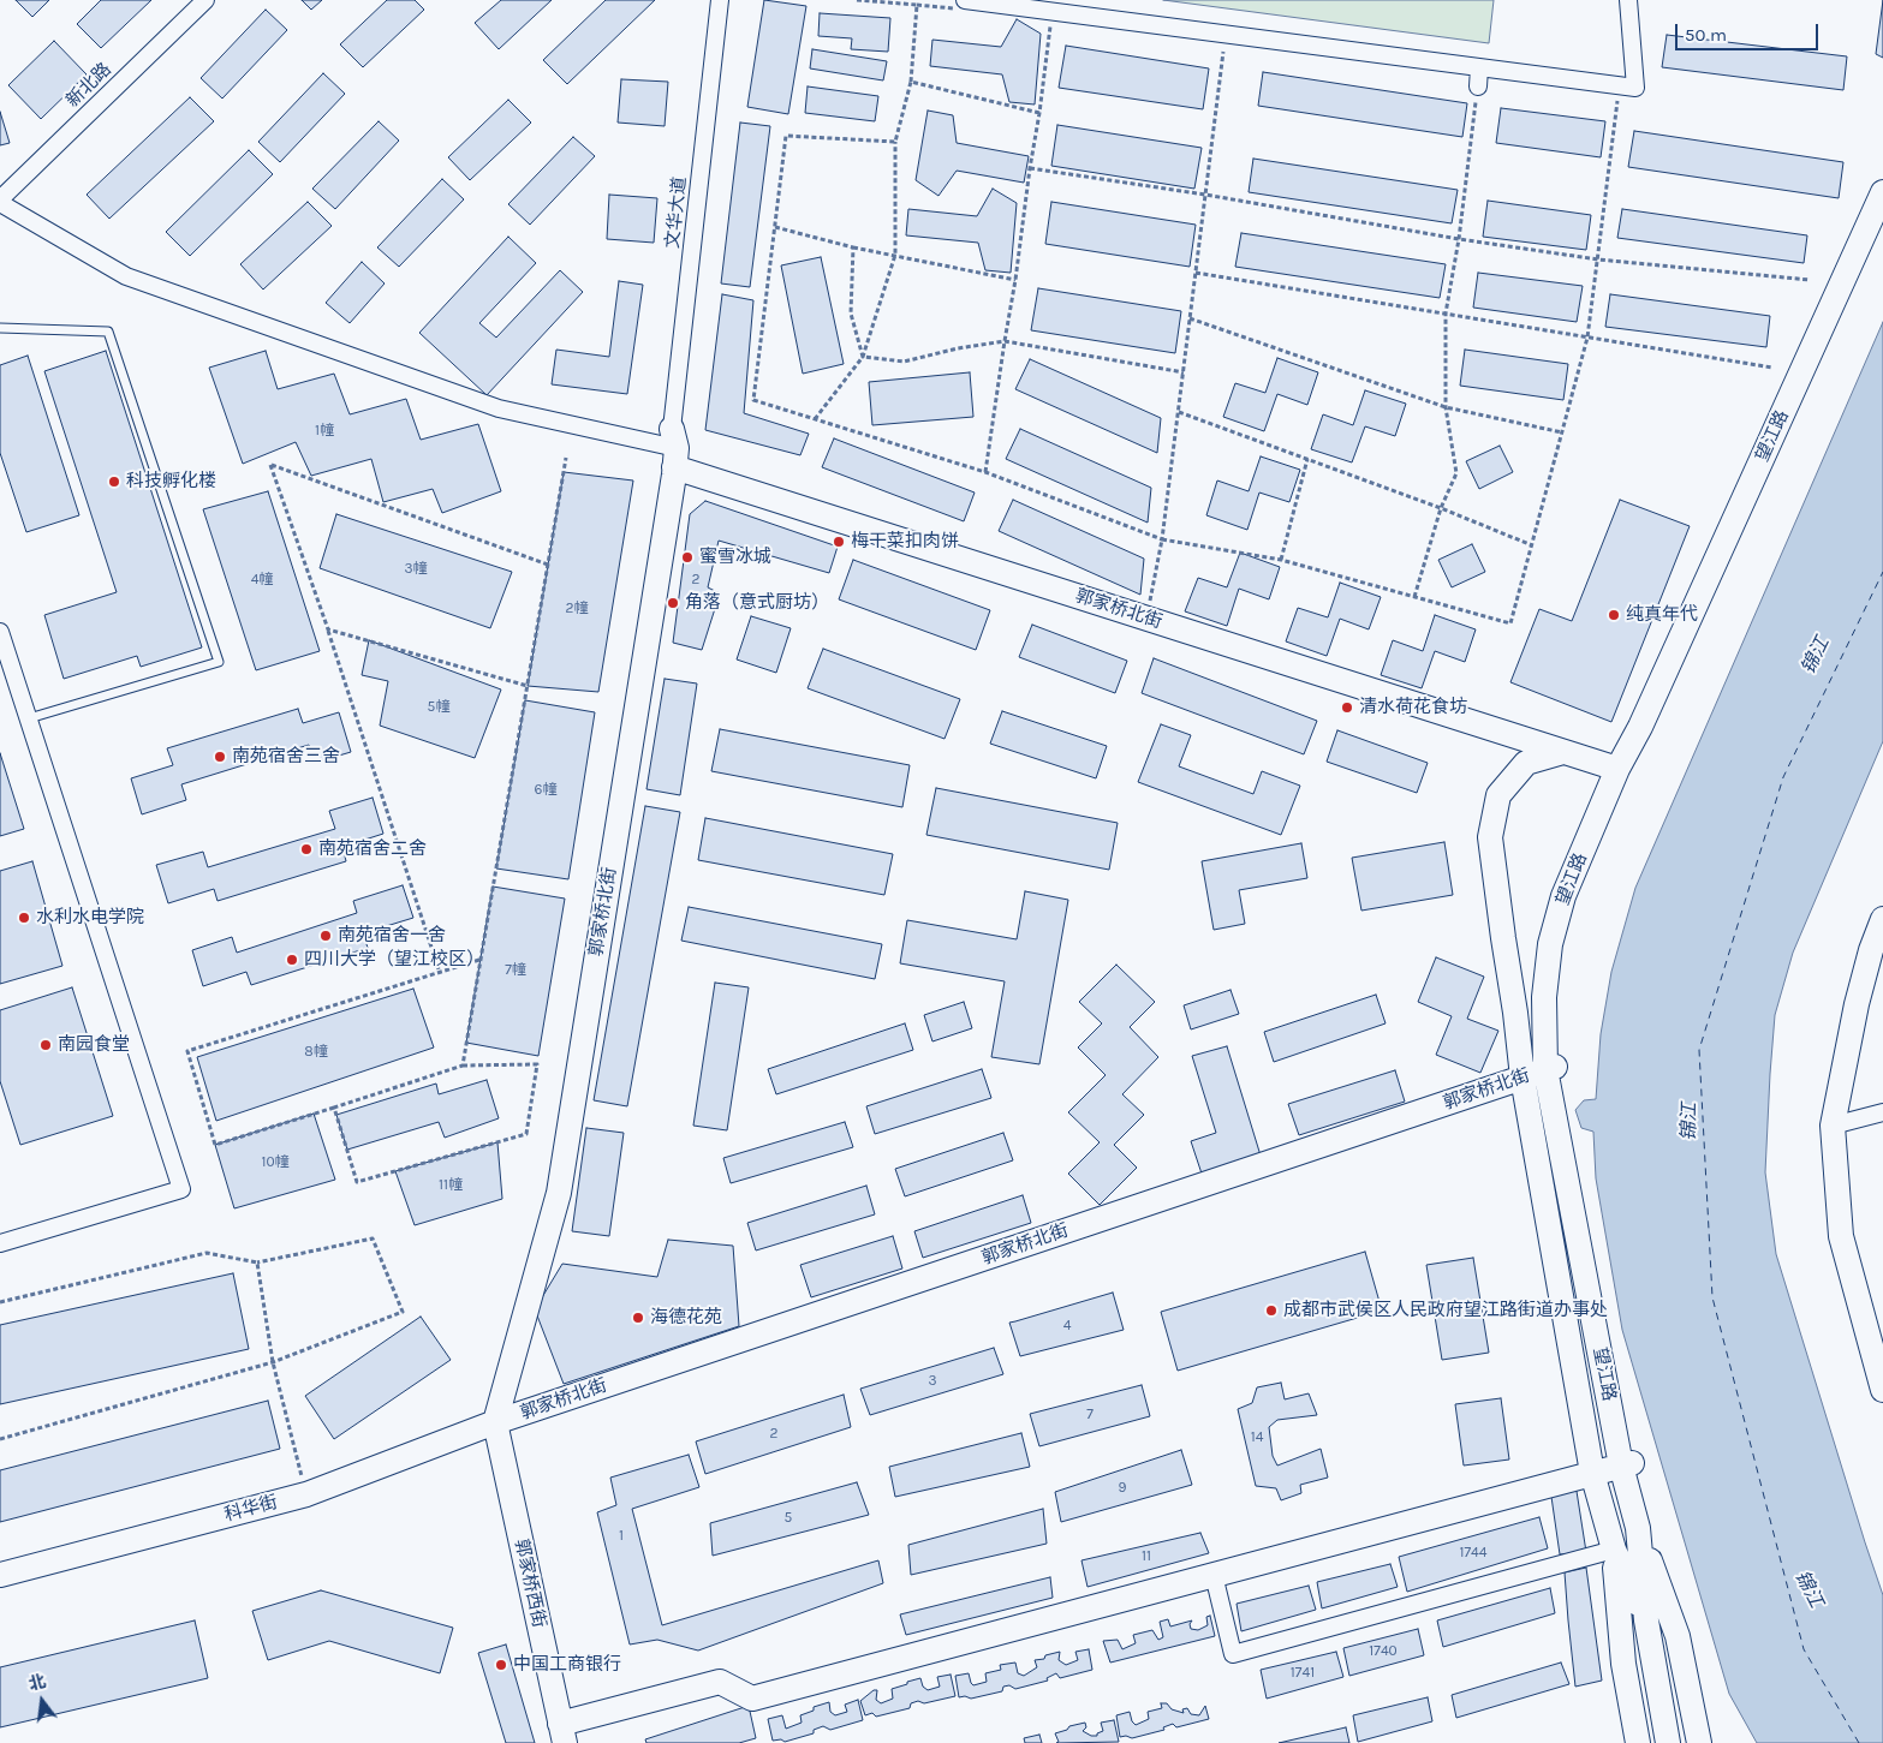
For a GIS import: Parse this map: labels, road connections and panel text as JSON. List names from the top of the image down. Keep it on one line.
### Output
{"streets":{"street":["新北路","文华大道","望江路","郭家桥北街","科华街","郭家桥西街"]},"crossings":[["文华大道","郭家桥北街"],["望江路","郭家桥北街"],["郭家桥北街","科华街"],["郭家桥北街","郭家桥西街"],["科华街","郭家桥西街"]],"water":["锦江"],"places":["科技孵化楼","梅干菜扣肉饼","蜜雪冰城","角落（意式厨坊）","纯真年代","清水荷花食坊","南苑宿舍三舍","南苑宿舍二舍","水利水电学院","南苑宿舍一舍","四川大学（望江校区）","南园食堂","成都市武侯区人民政府望江路街道办事处","海德花苑","中国工商银行"],"house_numbers":["1幢","3幢","4幢","2","2幢","5幢","6幢","7幢","8幢","10幢","11幢","4","3","7","2","14","9","5","1","1744","11","1740","1741"],"scale_bar":"50 m","north":"top"}
